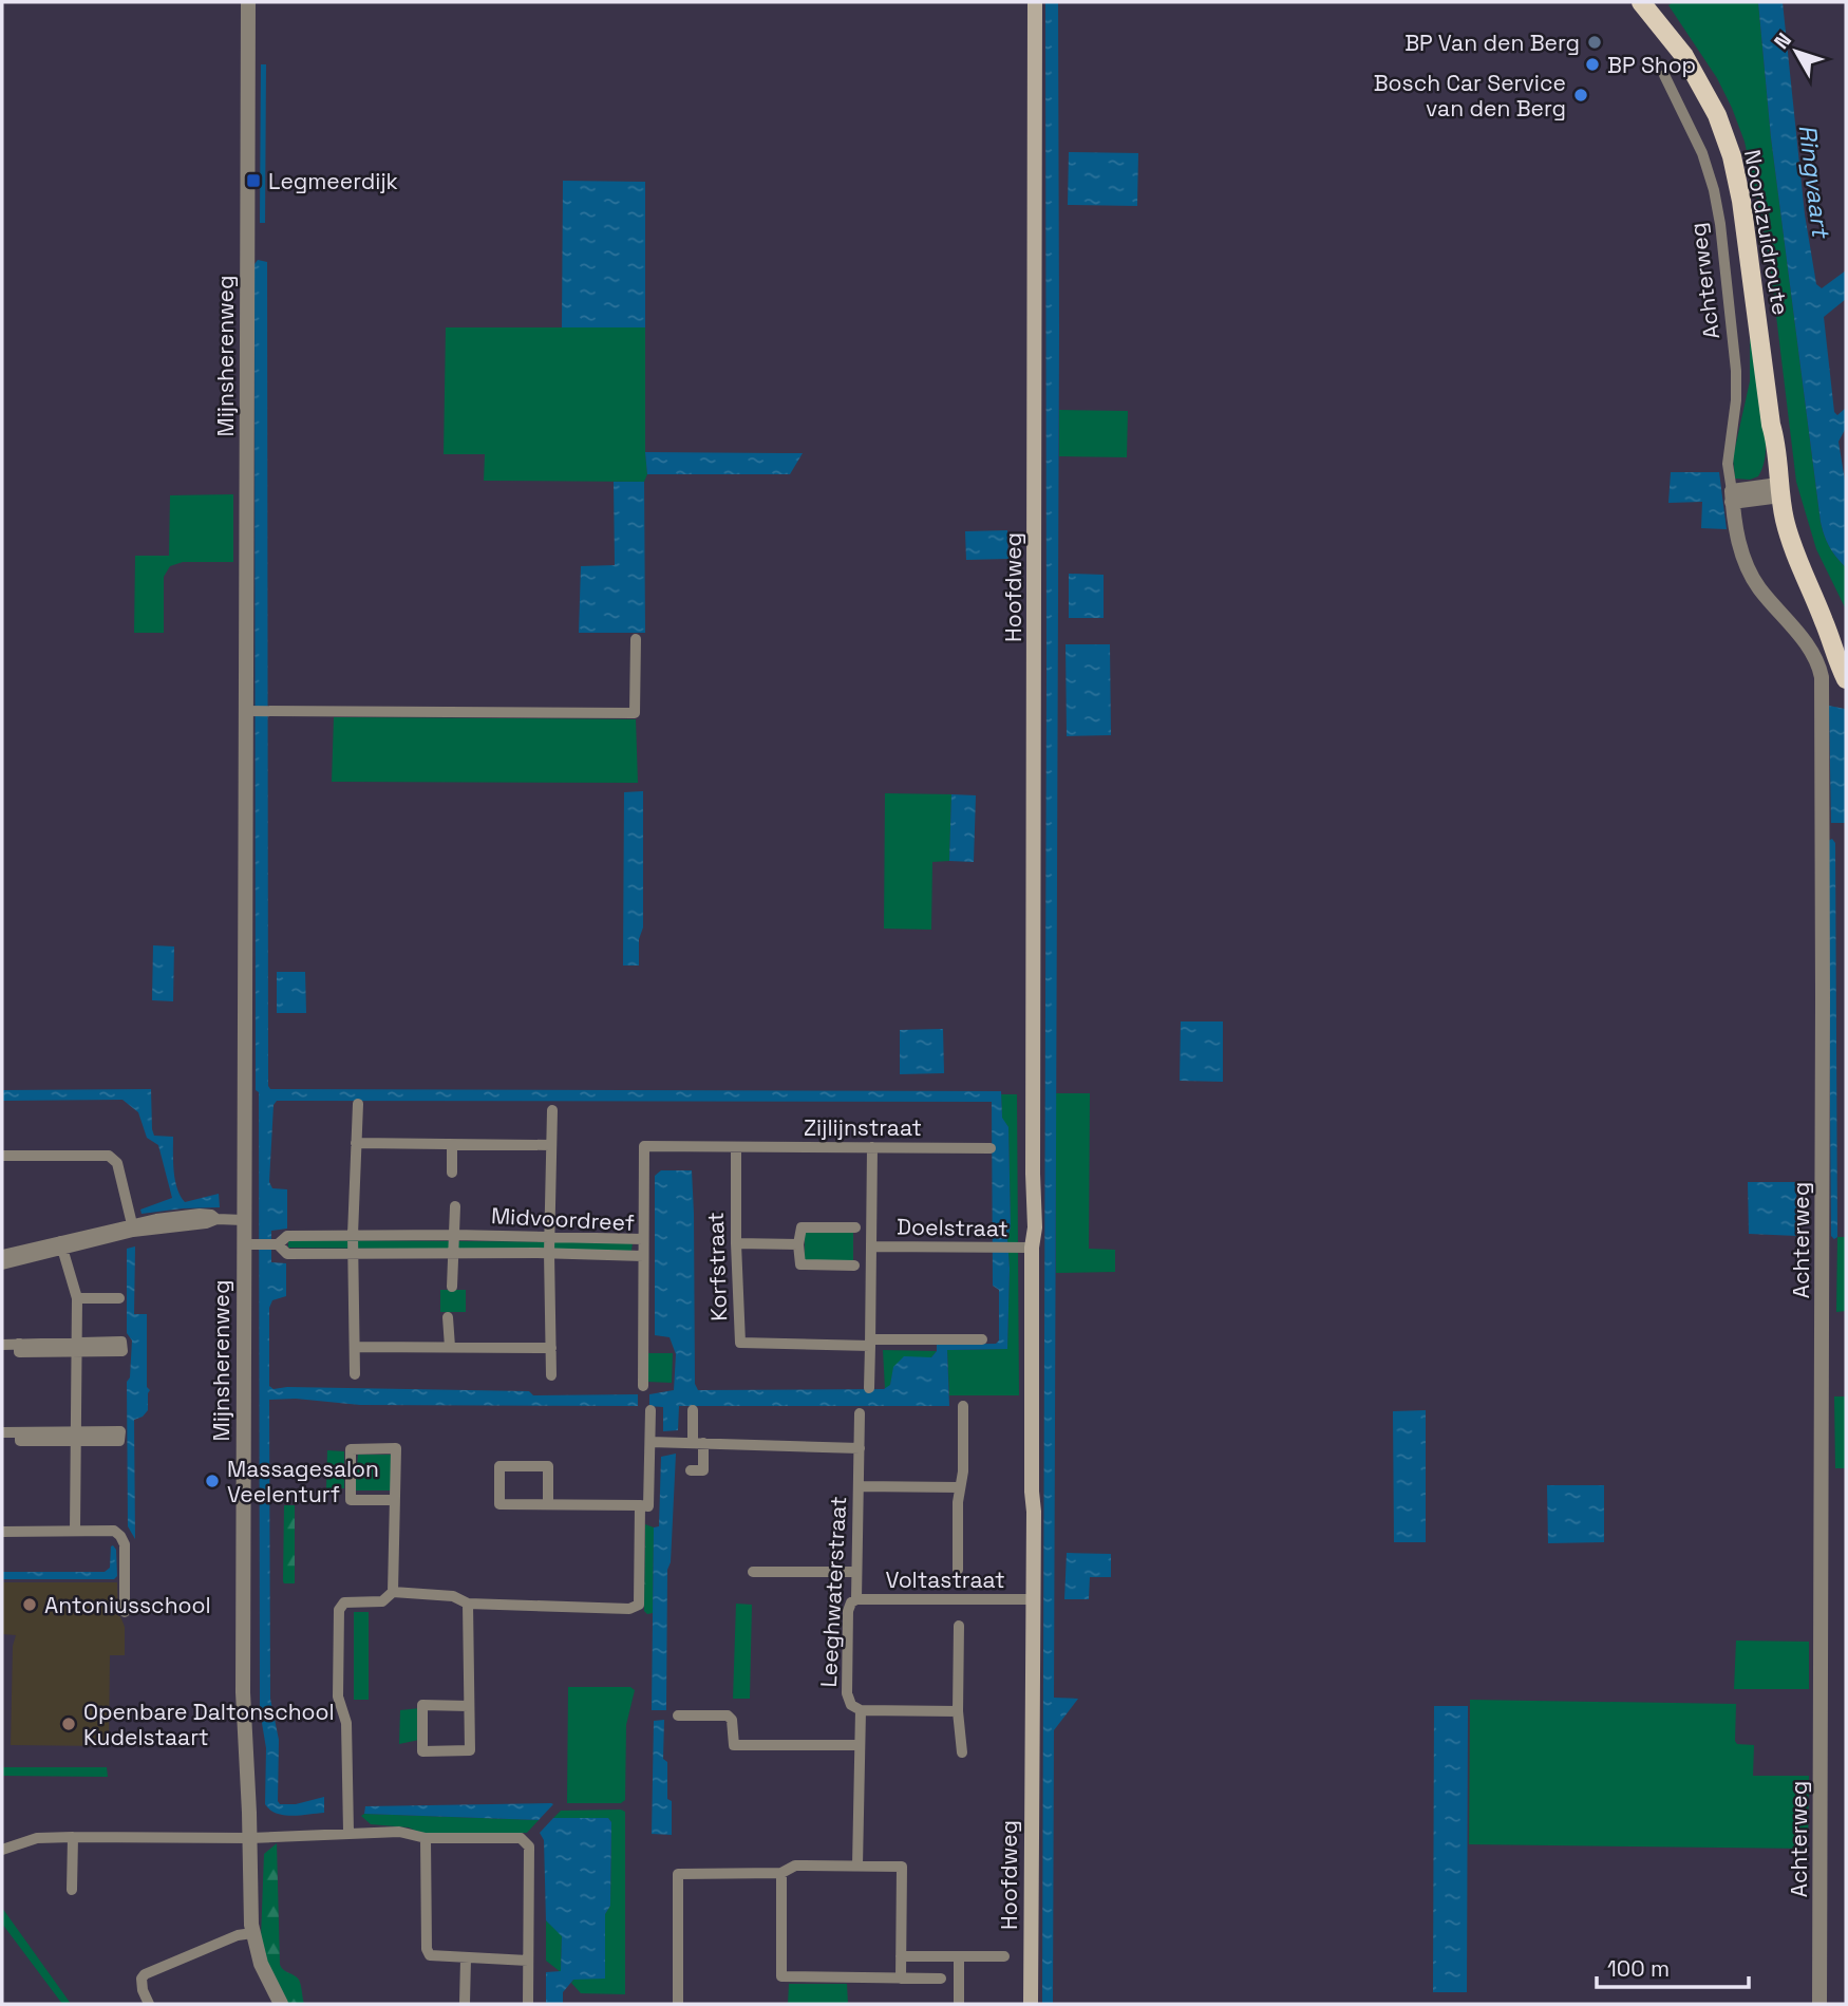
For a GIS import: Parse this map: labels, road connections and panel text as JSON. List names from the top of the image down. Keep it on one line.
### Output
{"streets":{"main road":["Noordzuidroute","Hoofdweg"],"street":["Achterweg","Mijnsherenweg","Zijlijnstraat","Midvoordreef","Doelstraat","Korfstraat","Voltastraat","Leeghwaterstraat"]},"crossings":[["Mijnsherenweg","Midvoordreef"],["Hoofdweg","Doelstraat"],["Hoofdweg","Voltastraat"],["Zijlijnstraat","Midvoordreef"],["Zijlijnstraat","Korfstraat"],["Voltastraat","Leeghwaterstraat"]],"water":["Ringvaart"],"places":{"other":["BP Van den Berg","BP Shop","Bosch Car Service van den Berg","Massagesalon Veelenturf","Antoniusschool","Openbare Daltonschool Kudelstaart"],"transit":["Legmeerdijk"]},"scale_bar":"100 m","north":"top left"}
